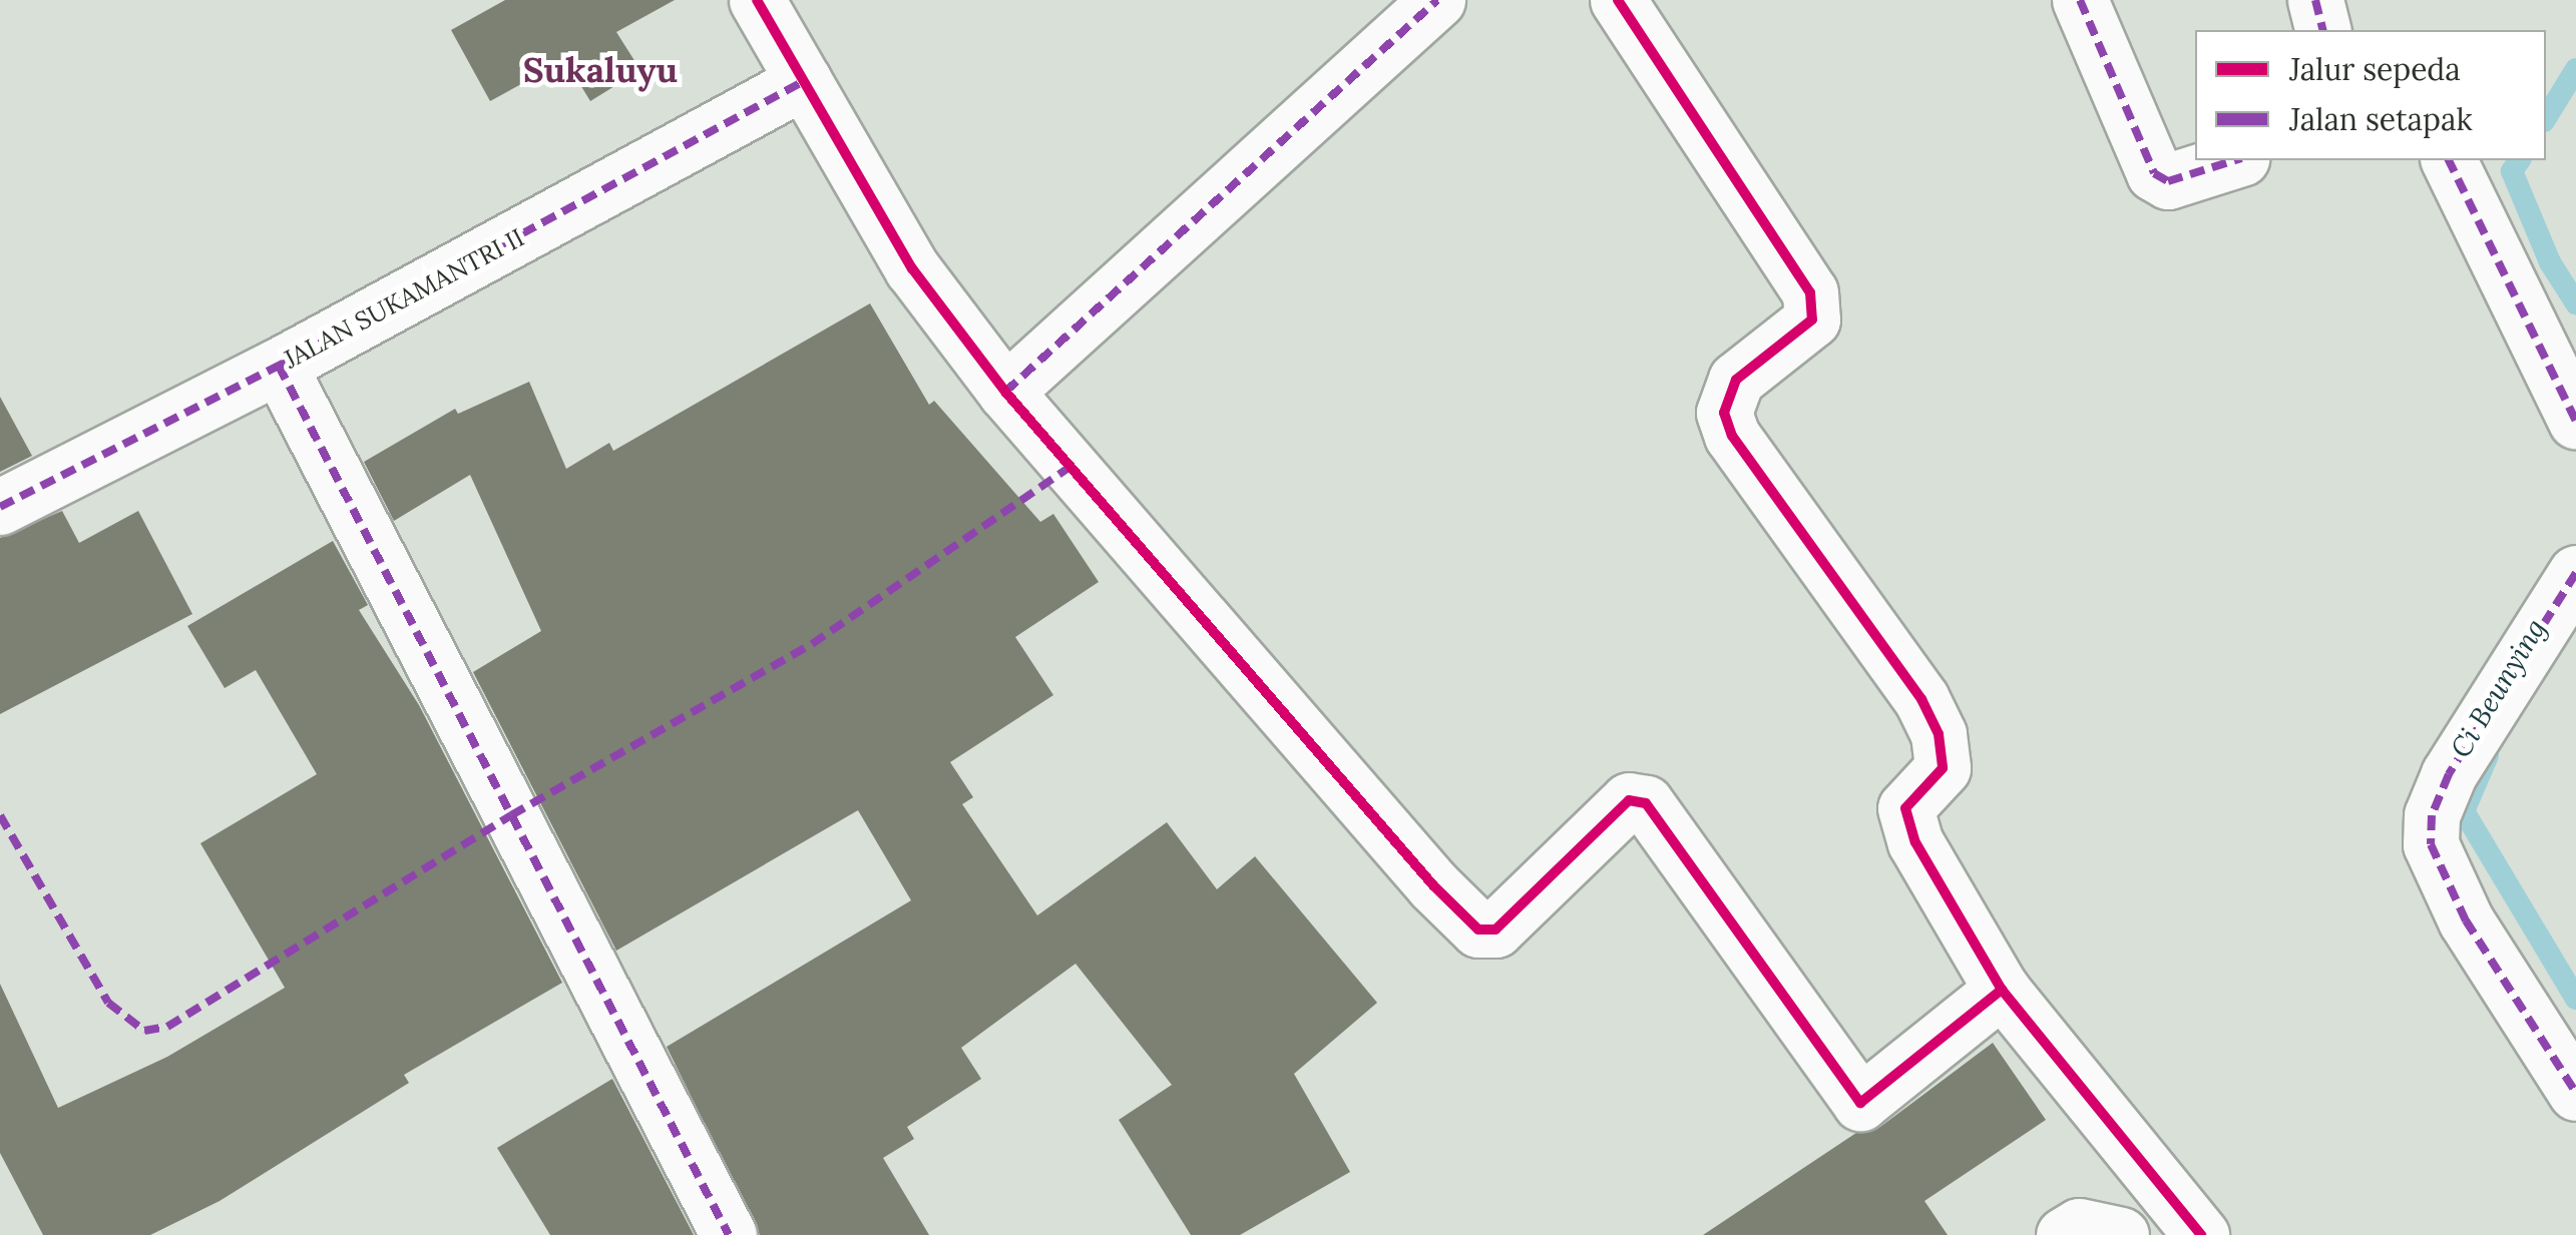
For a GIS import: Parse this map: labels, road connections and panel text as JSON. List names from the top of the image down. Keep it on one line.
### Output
{"streets":{"street":["JALAN SUKAMANTRI II"]},"districts":["Sukaluyu"],"water":["Ci Beunying"],"legend":["Jalur sepeda","Jalan setapak"]}
